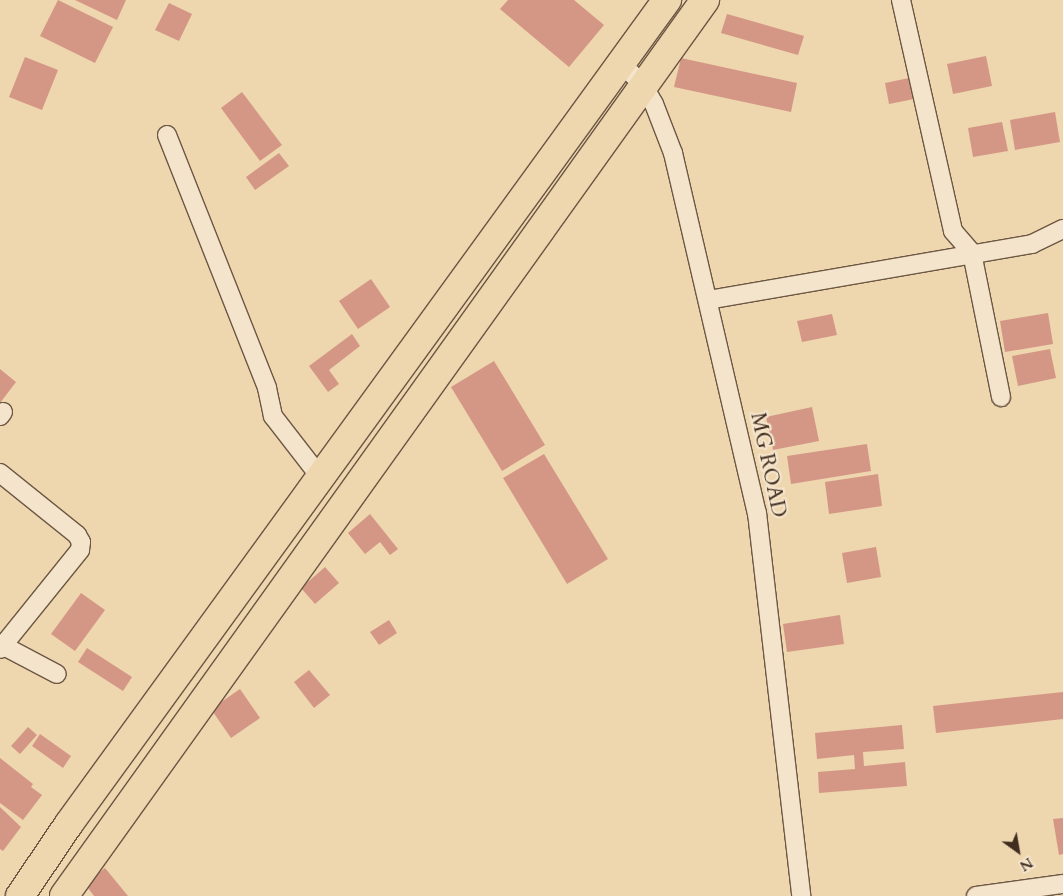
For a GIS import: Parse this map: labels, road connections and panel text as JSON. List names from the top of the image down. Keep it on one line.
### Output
{"streets":{"street":["MG ROAD"]},"north":"bottom right"}
